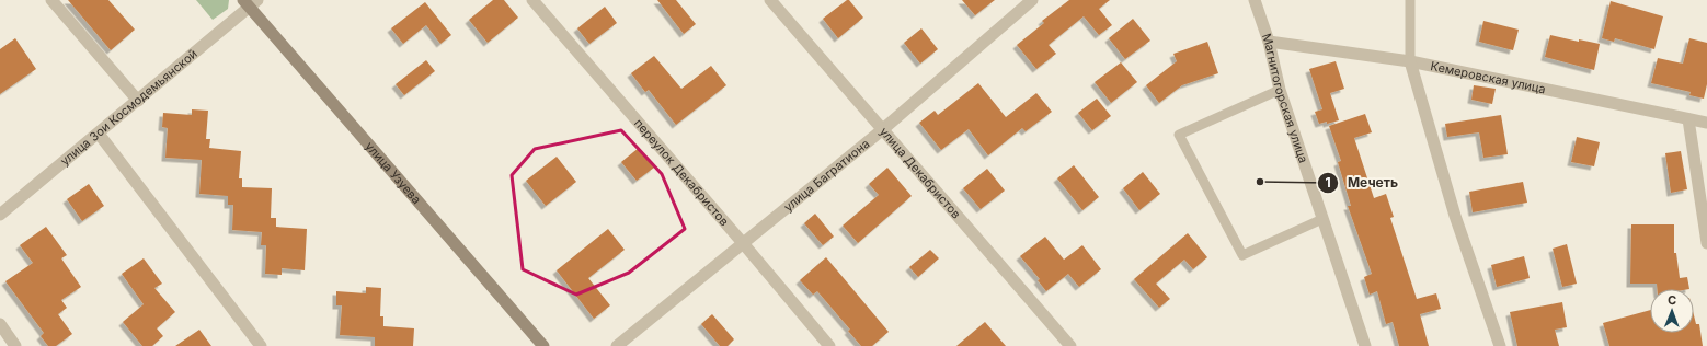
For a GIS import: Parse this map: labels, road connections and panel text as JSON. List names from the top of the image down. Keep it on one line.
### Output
{"streets":{"main road":["улица Узуева"],"street":["Кемеровская улица","Магнитогорская улица","улица Зои Космодемьянской","переулок Декабристов","улица Декабристов","улица Багратиона"]},"crossings":[["Кемеровская улица","Магнитогорская улица"],["улица Зои Космодемьянской","улица Узуева"],["переулок Декабристов","улица Багратиона"],["улица Декабристов","улица Багратиона"]],"places":["Мечеть"],"north":"top"}
